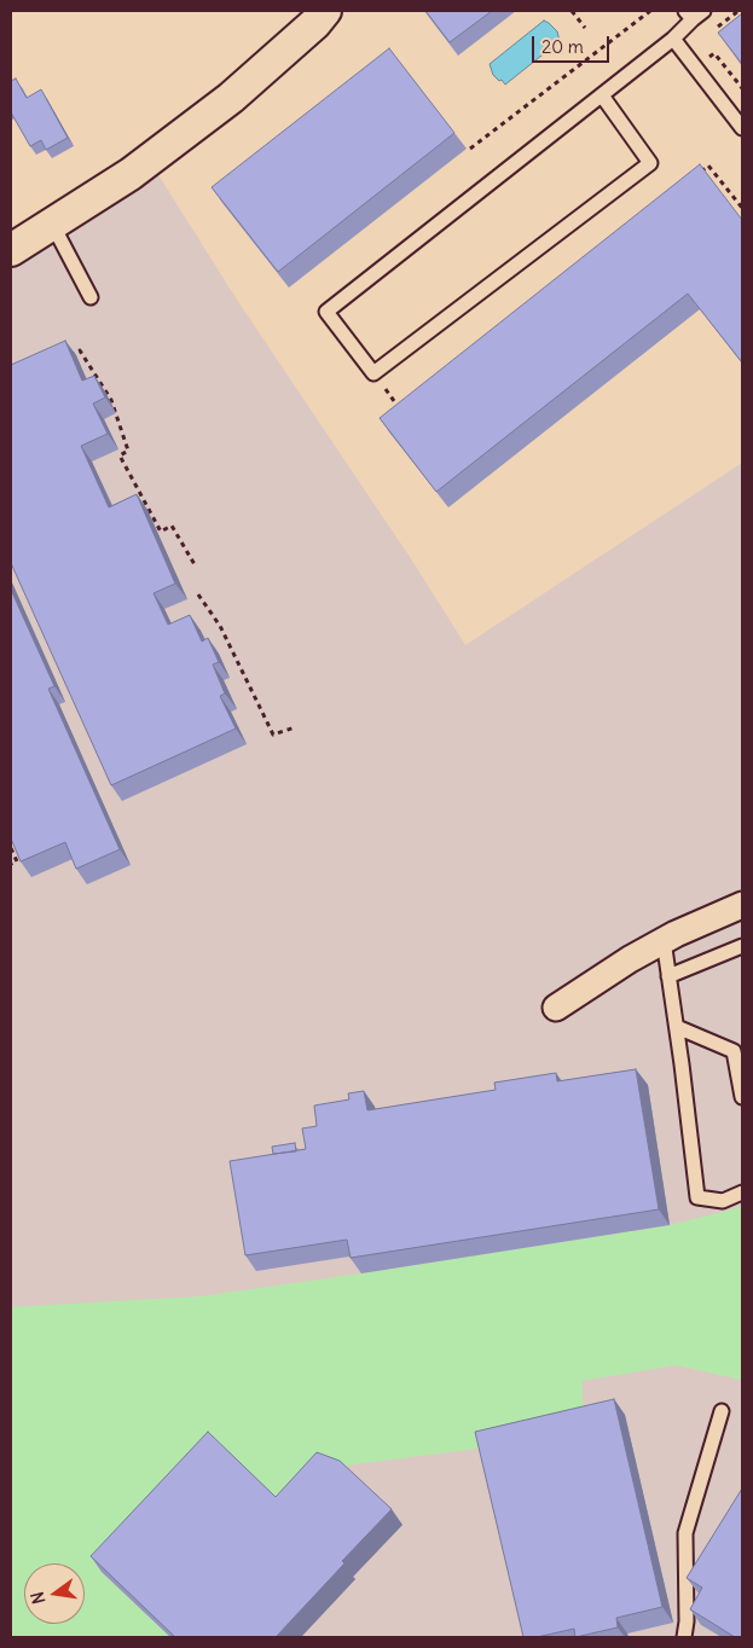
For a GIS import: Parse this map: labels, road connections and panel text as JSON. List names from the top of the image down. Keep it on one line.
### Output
{"scale_bar":"20 m","north":"left"}
